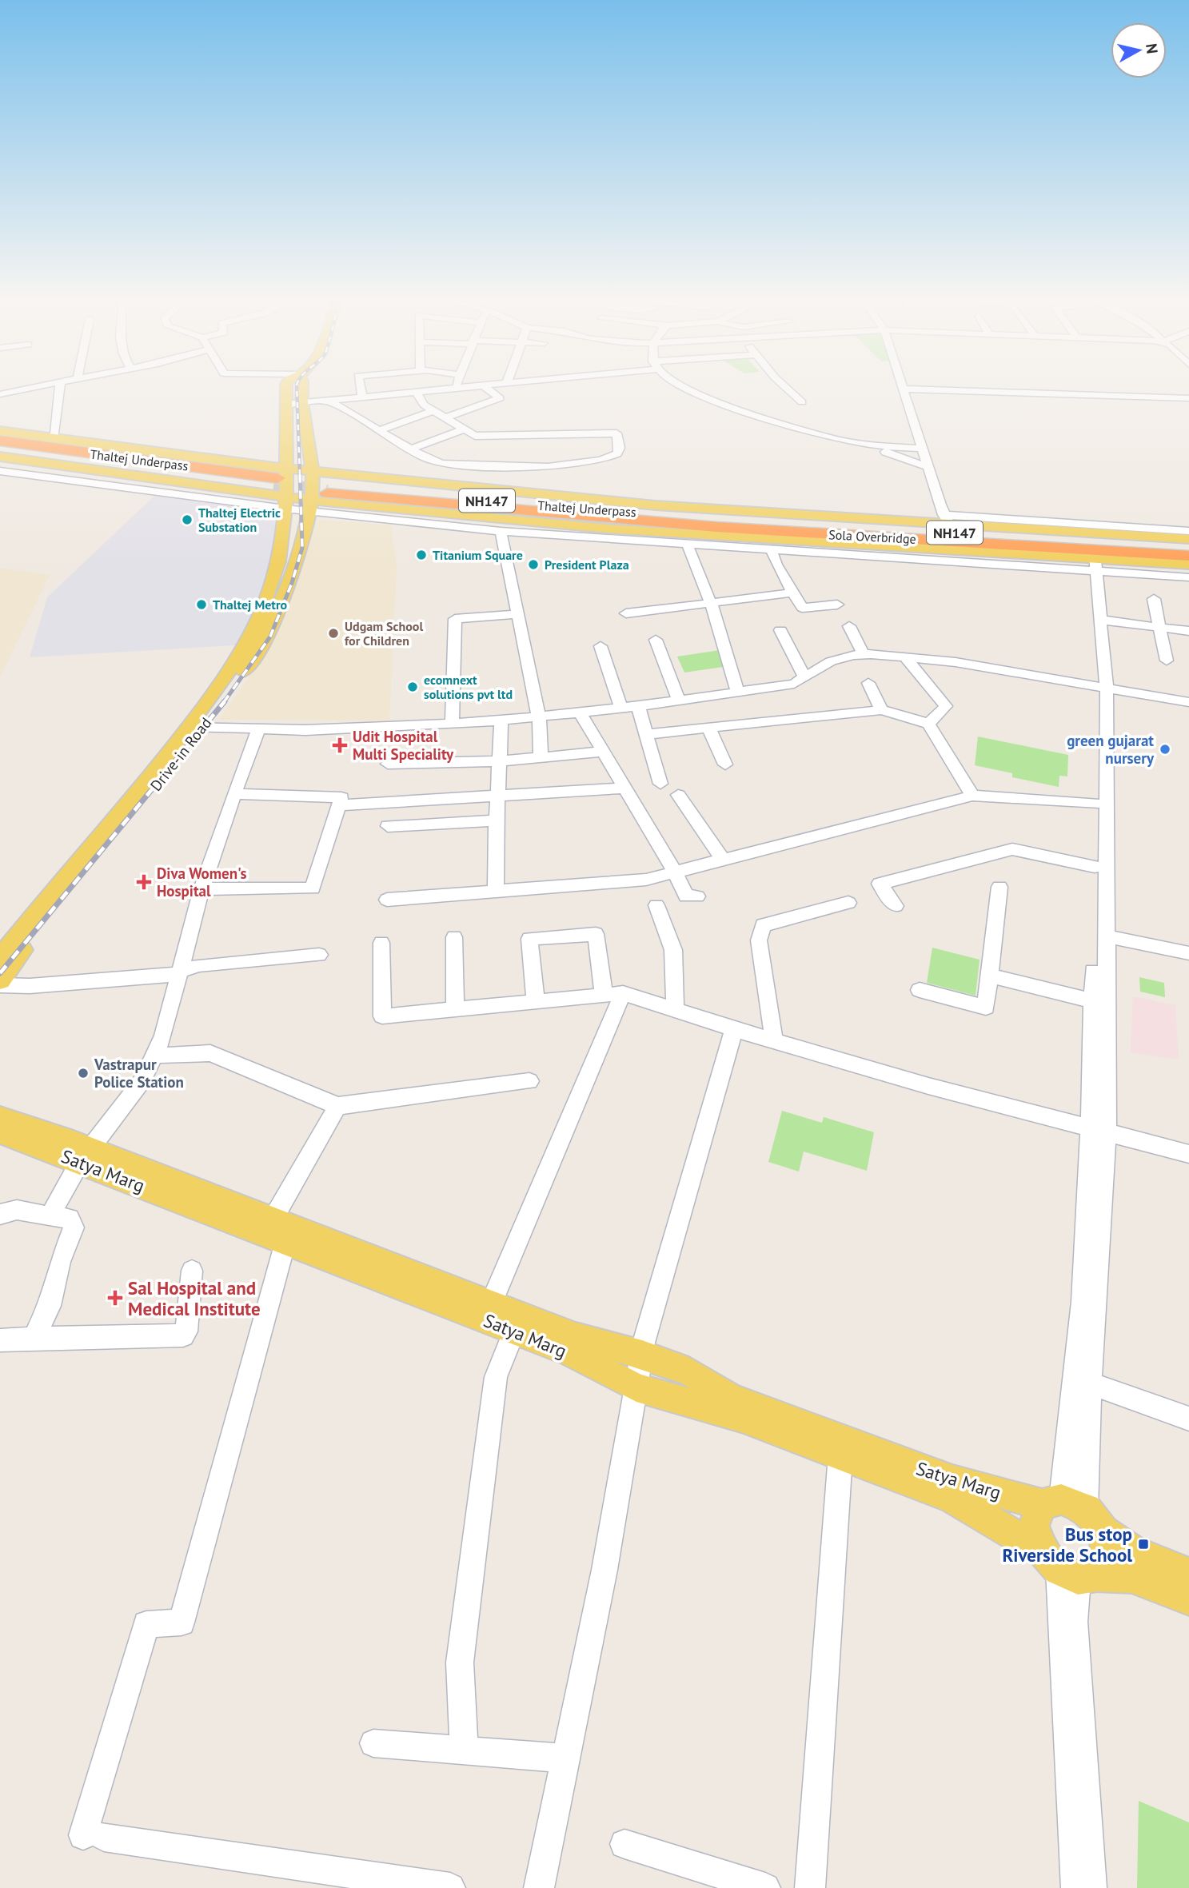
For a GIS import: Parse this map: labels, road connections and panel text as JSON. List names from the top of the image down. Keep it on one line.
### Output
{"streets":{"highway":["Thaltej Underpass","NH147","Sola Overbridge"],"main road":["Drive-in Road","Satya Marg"]},"crossings":[["Thaltej Underpass","Sola Overbridge"],["Thaltej Underpass","Drive-in Road"]],"places":{"other":["Thaltej Electric Substation","Titanium Square","President Plaza","Thaltej Metro","Udgam School for Children","ecomnext solutions pvt ltd","green gujarat nursery","Vastrapur Police Station"],"health":["Udit Hospital Multi Speciality","Diva Women's Hospital","Sal Hospital and Medical Institute"],"transit":["Bus stop Riverside School"]},"north":"right"}
